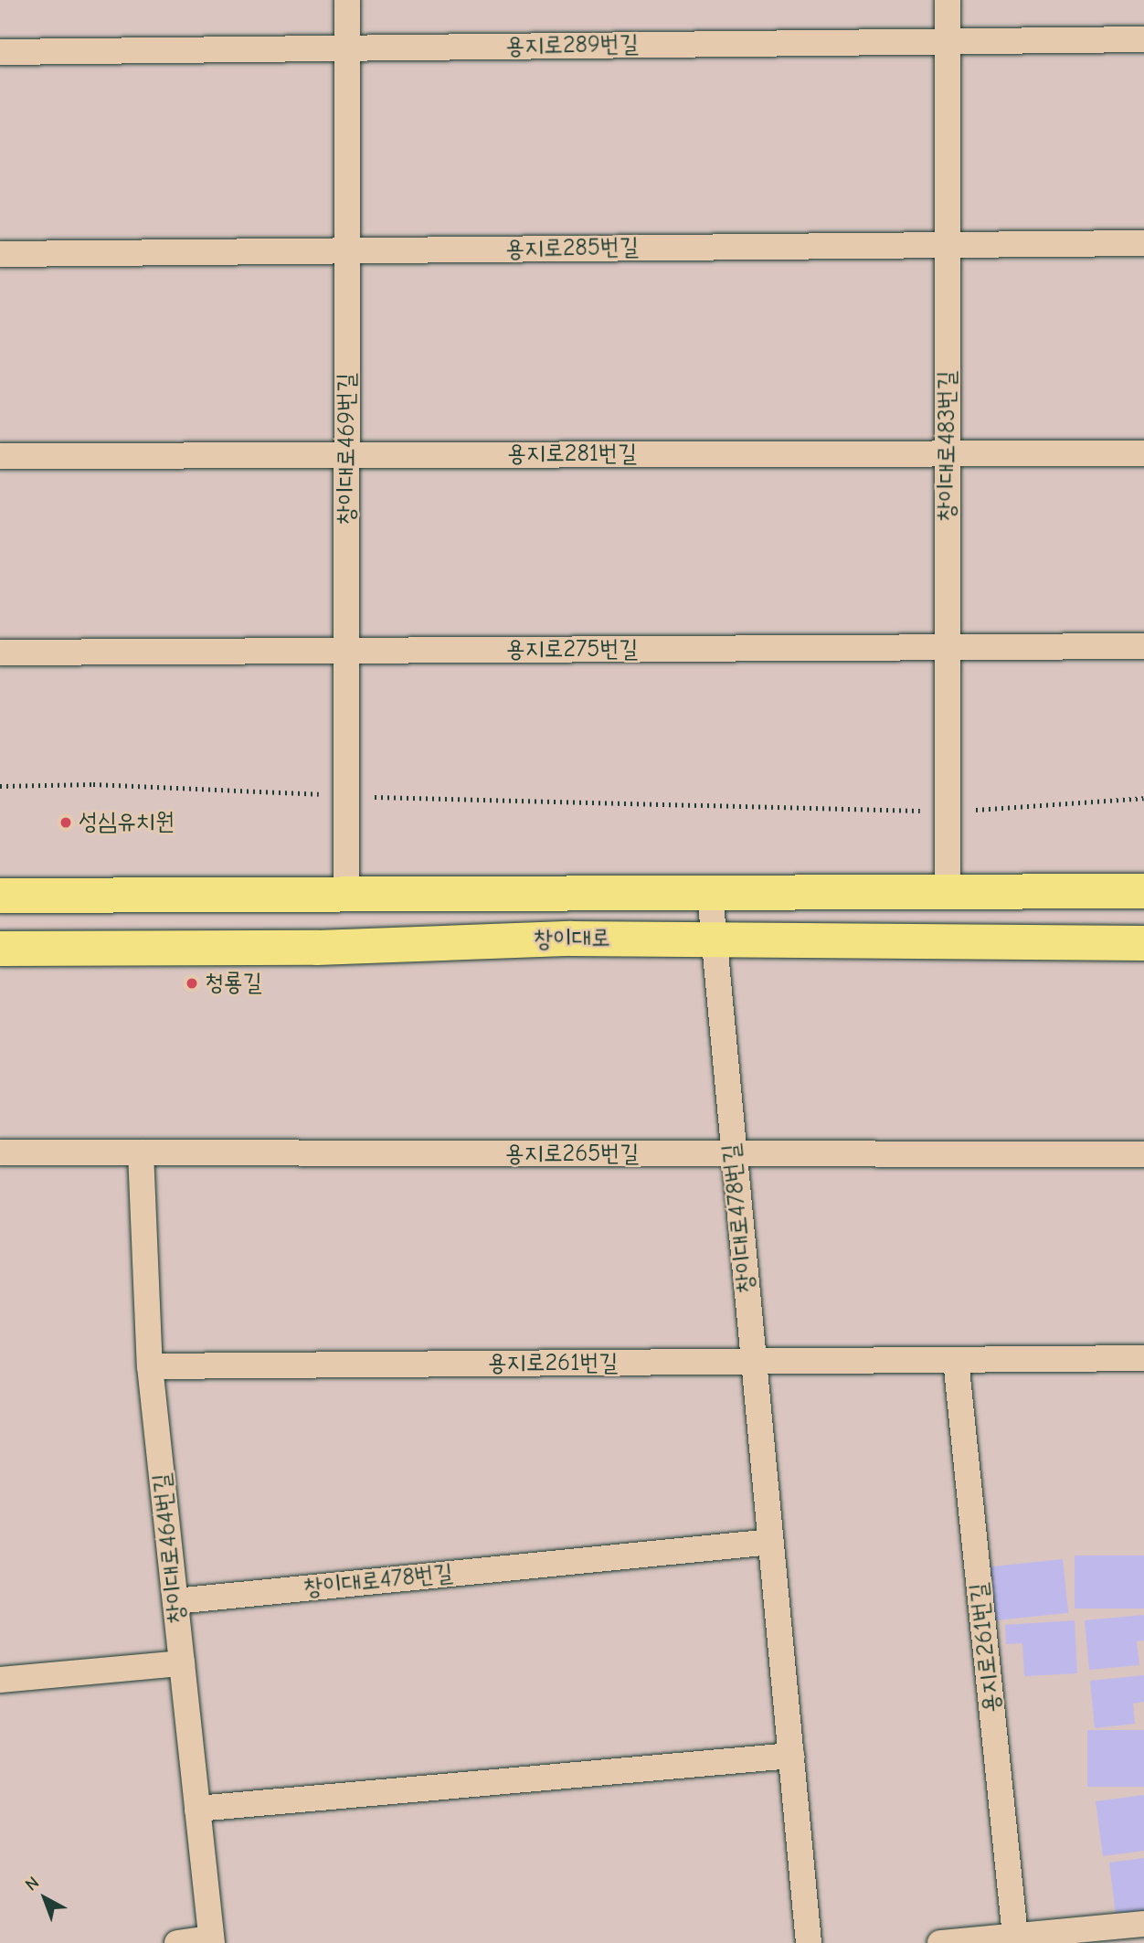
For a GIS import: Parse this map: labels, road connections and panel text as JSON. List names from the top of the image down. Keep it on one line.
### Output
{"streets":{"main road":["창이대로"],"street":["용지로289번길","용지로285번길","창이대로483번길","창이대로469번길","용지로281번길","용지로275번길","용지로265번길","창이대로478번길","용지로261번길","창이대로464번길"]},"crossings":[["용지로289번길","창이대로483번길"],["용지로289번길","창이대로469번길"],["용지로285번길","창이대로483번길"],["용지로285번길","창이대로469번길"],["창이대로483번길","용지로281번길"],["창이대로483번길","용지로275번길"],["창이대로483번길","창이대로"],["창이대로469번길","용지로281번길"],["창이대로469번길","용지로275번길"],["창이대로469번길","창이대로"],["창이대로","창이대로478번길"],["용지로265번길","창이대로478번길"],["용지로265번길","창이대로464번길"],["창이대로478번길","용지로261번길"],["창이대로478번길","창이대로464번길"],["용지로261번길","창이대로464번길"]],"places":["성심유치원","청룡길"],"north":"top left"}
